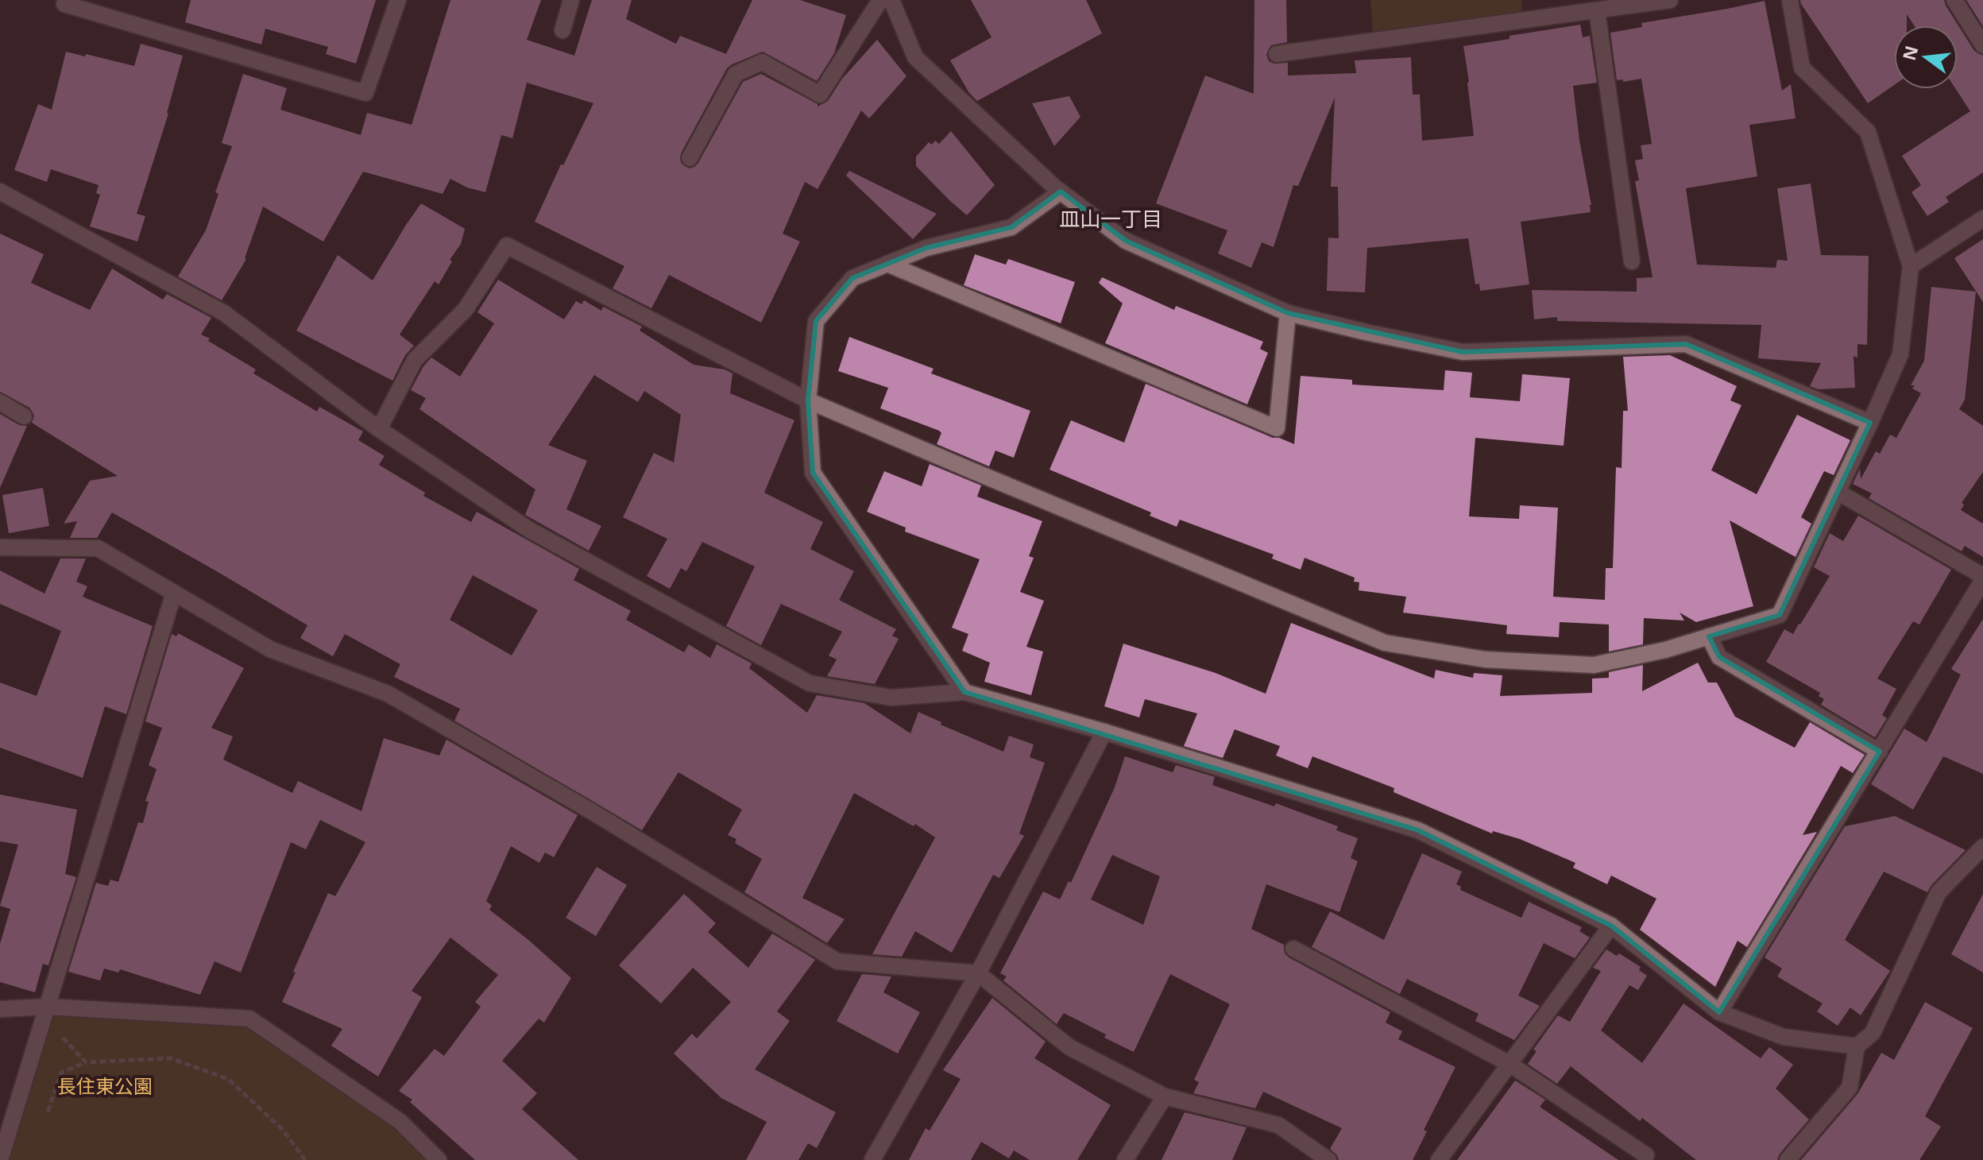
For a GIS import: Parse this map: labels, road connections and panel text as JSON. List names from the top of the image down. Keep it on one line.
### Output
{"districts":["皿山一丁目"],"parks":["長住東公園"],"north":"left"}
